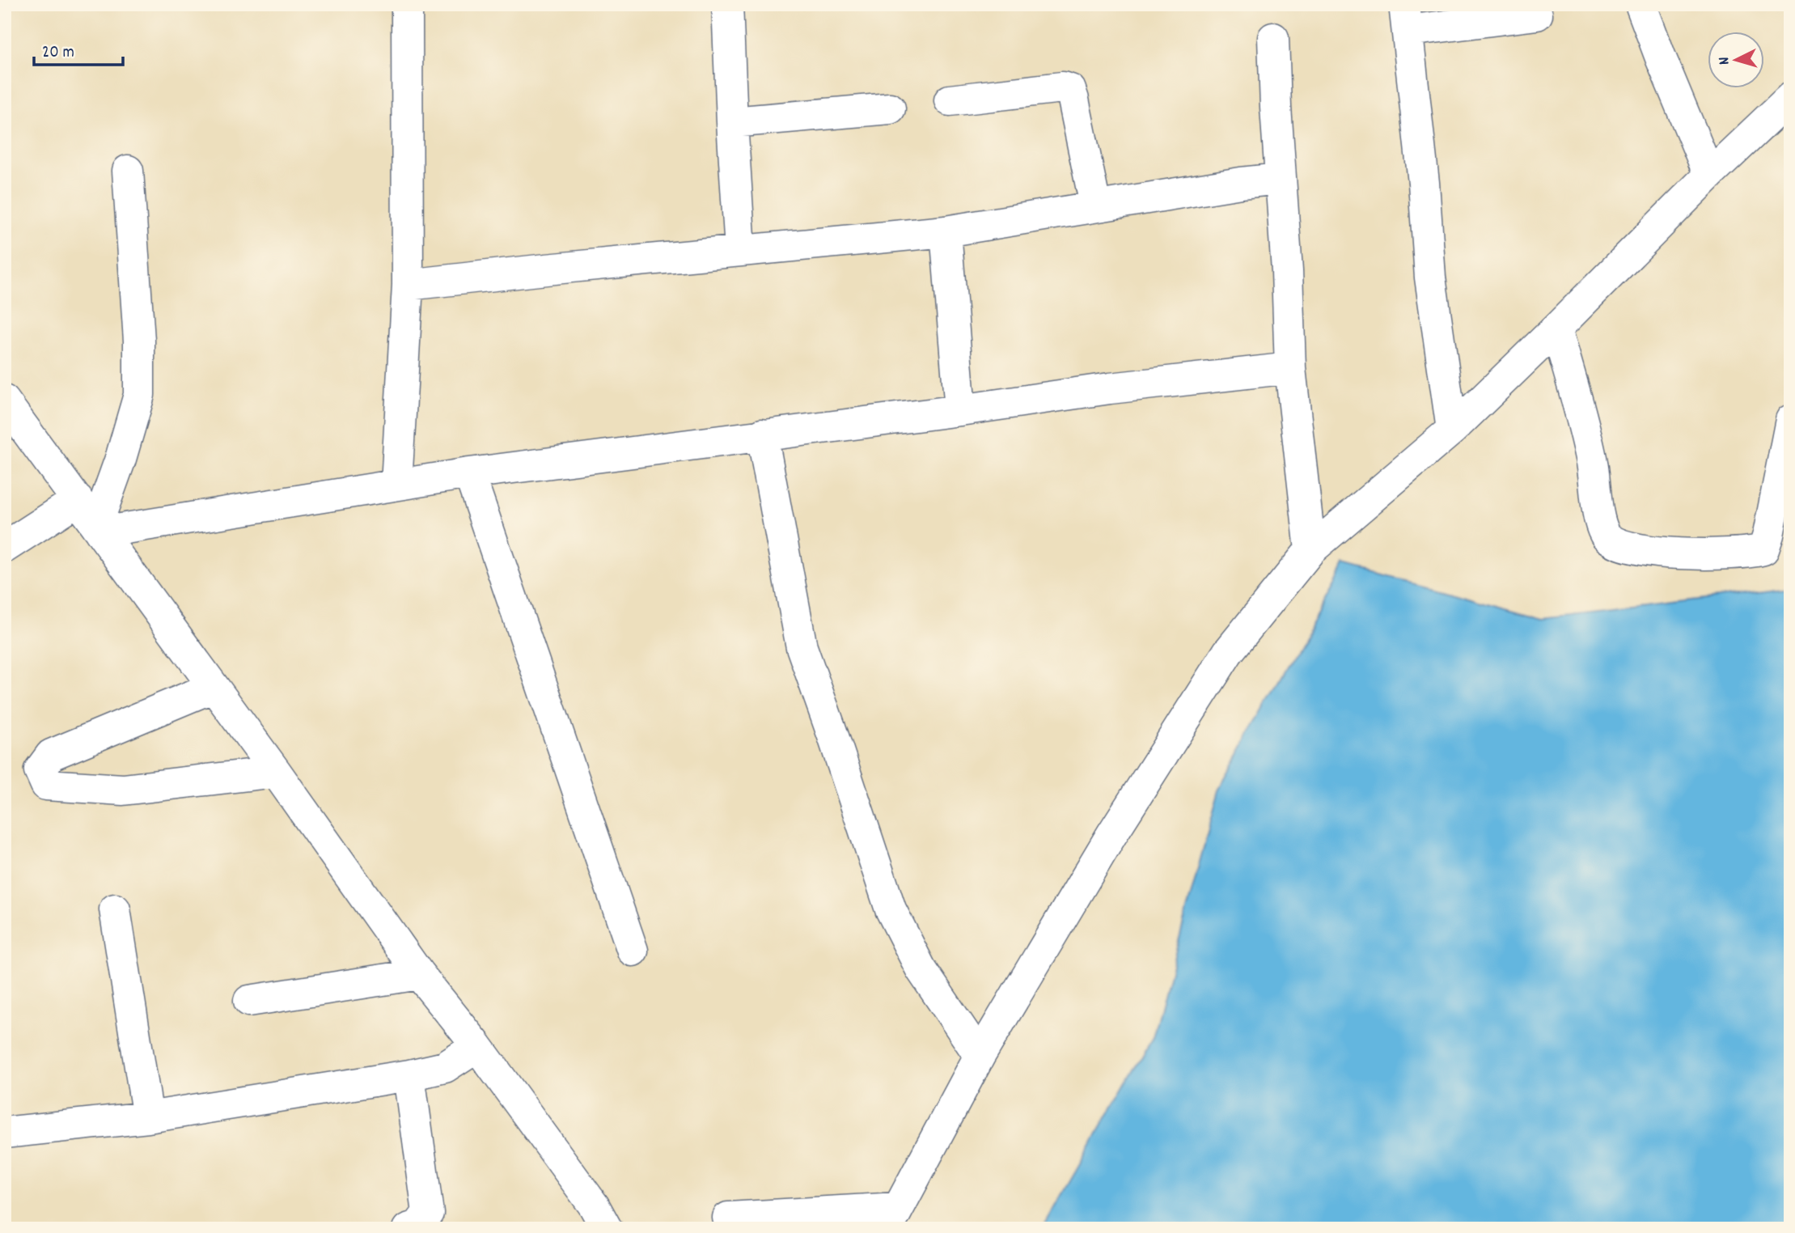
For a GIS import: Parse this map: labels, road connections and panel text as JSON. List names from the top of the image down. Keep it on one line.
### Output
{"scale_bar":"20 m","north":"left"}
